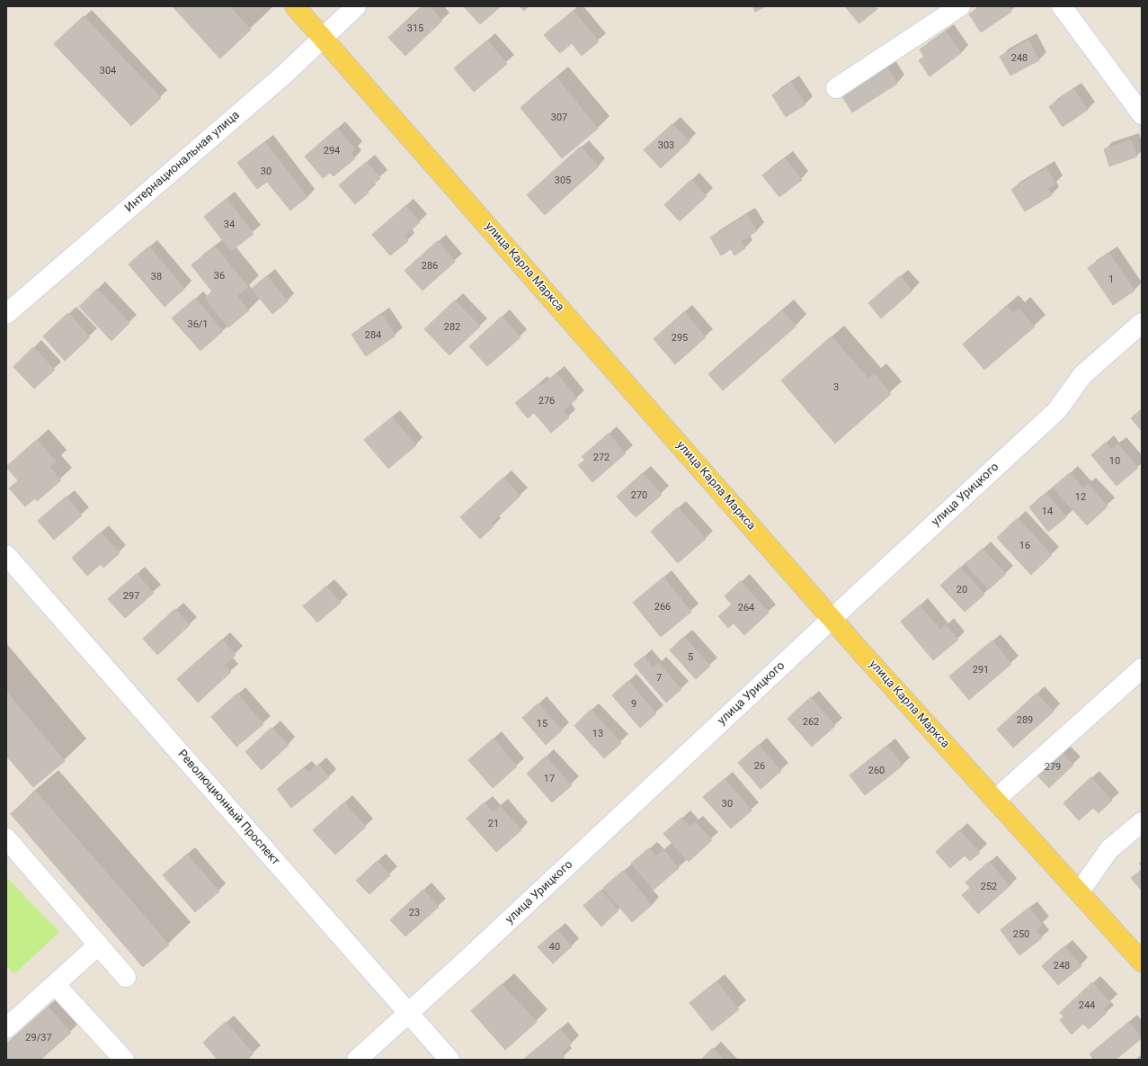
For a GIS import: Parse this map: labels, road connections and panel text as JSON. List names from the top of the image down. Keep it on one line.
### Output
{"streets":{"main road":["улица Карла Маркса"],"street":["Интернациональная улица","улица Урицкого","Революционный Проспект"]},"crossings":[["Интернациональная улица","улица Карла Маркса"],["улица Карла Маркса","улица Урицкого"],["улица Урицкого","Революционный Проспект"]],"house_numbers":["315","248","304","307","303","294","30","305","34","286","36","38","1","36/1","282","284","295","3","276","272","10","270","12","14","16","20","297","266","264","5","291","7","9","289","262","15","13","26","279","260","17","30","21","252","23","250","40","248","244","29/37"]}
